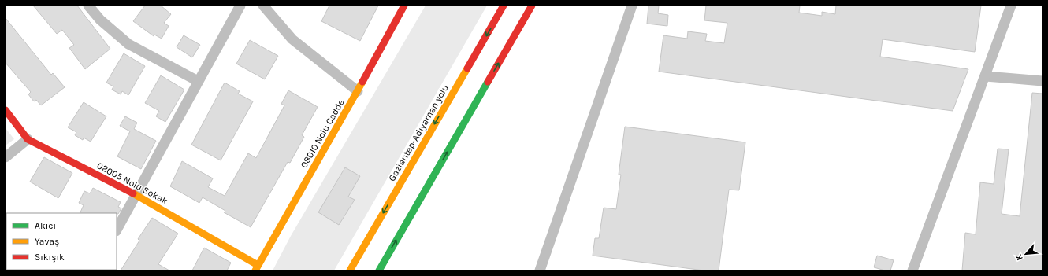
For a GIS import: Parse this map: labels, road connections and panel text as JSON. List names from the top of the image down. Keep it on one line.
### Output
{"streets":{"main road":["Gaziantep-Adıyaman yolu","08010 Nolu Cadde","02005 Nolu Sokak"]},"crossings":[["08010 Nolu Cadde","02005 Nolu Sokak"]],"legend":["Akıcı","Yavaş","Sıkışık"],"north":"bottom left"}
